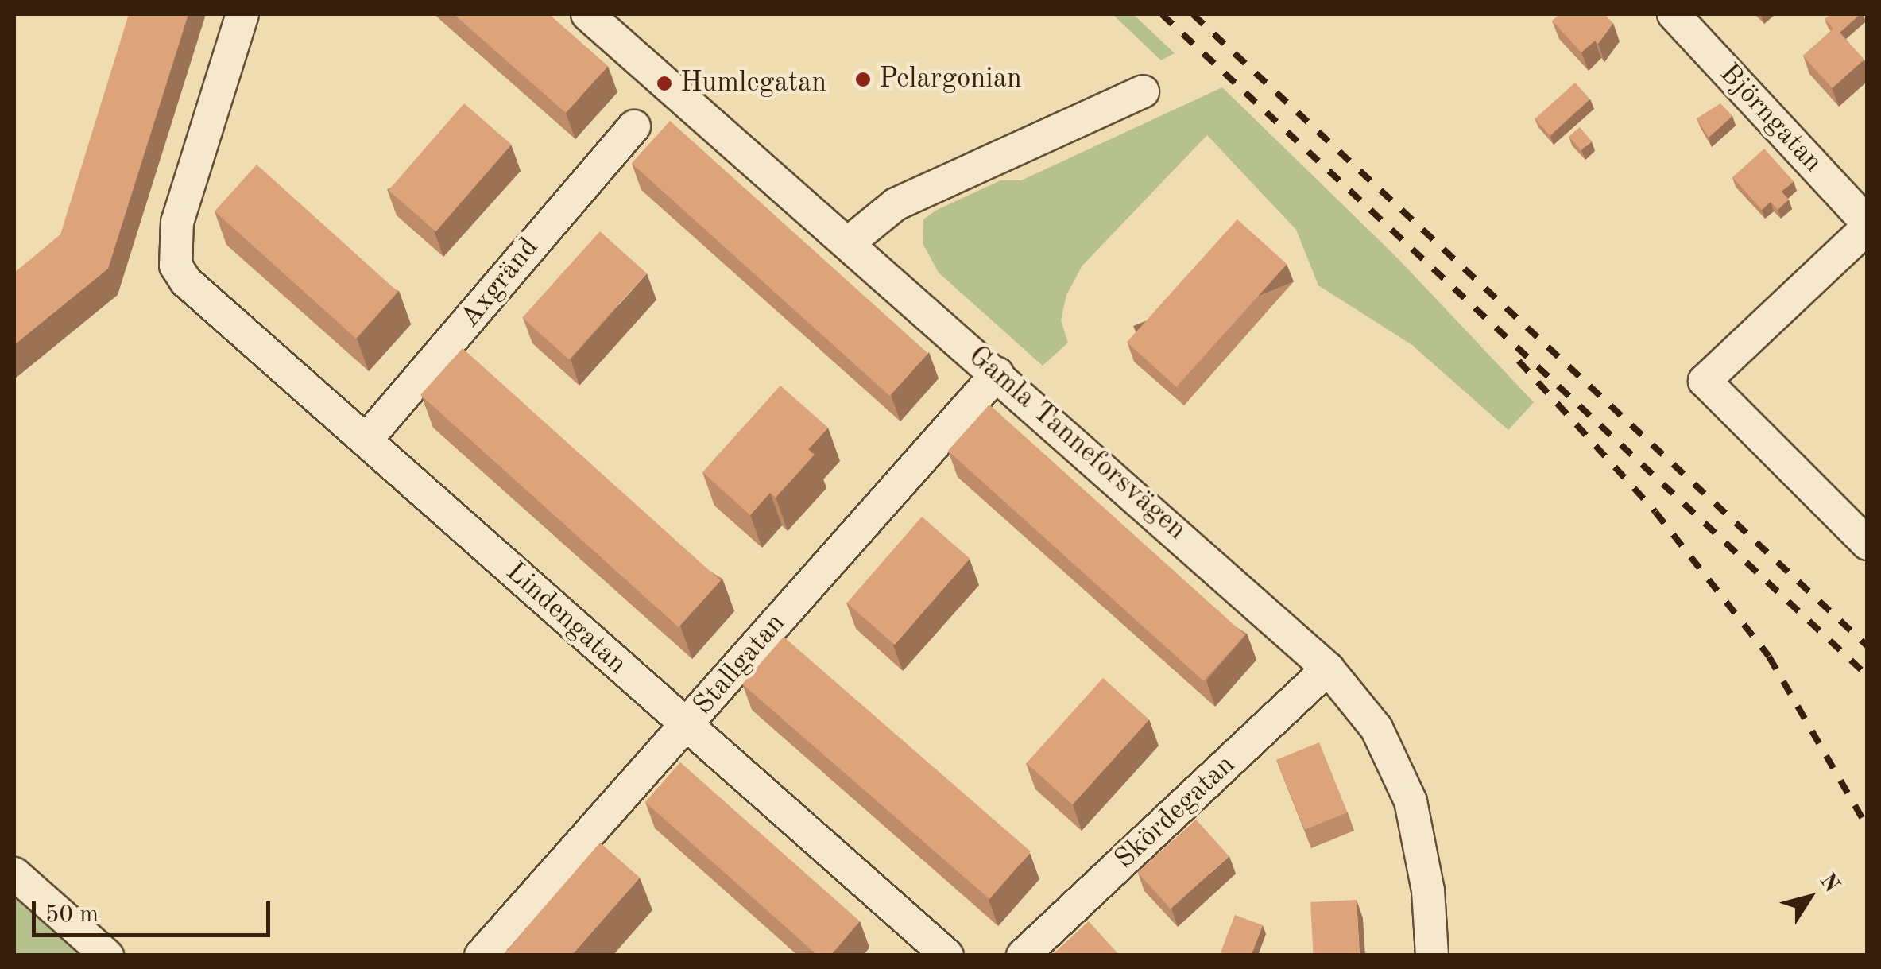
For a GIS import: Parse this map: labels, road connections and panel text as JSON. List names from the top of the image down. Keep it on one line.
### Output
{"streets":{"street":["Björngatan","Axgränd","Gamla Tanneforsvägen","Lindengatan","Stallgatan","Skördegatan"]},"crossings":[["Axgränd","Lindengatan"],["Gamla Tanneforsvägen","Stallgatan"],["Gamla Tanneforsvägen","Skördegatan"],["Lindengatan","Stallgatan"]],"places":["Pelargonian","Humlegatan"],"scale_bar":"50 m","north":"top right"}
